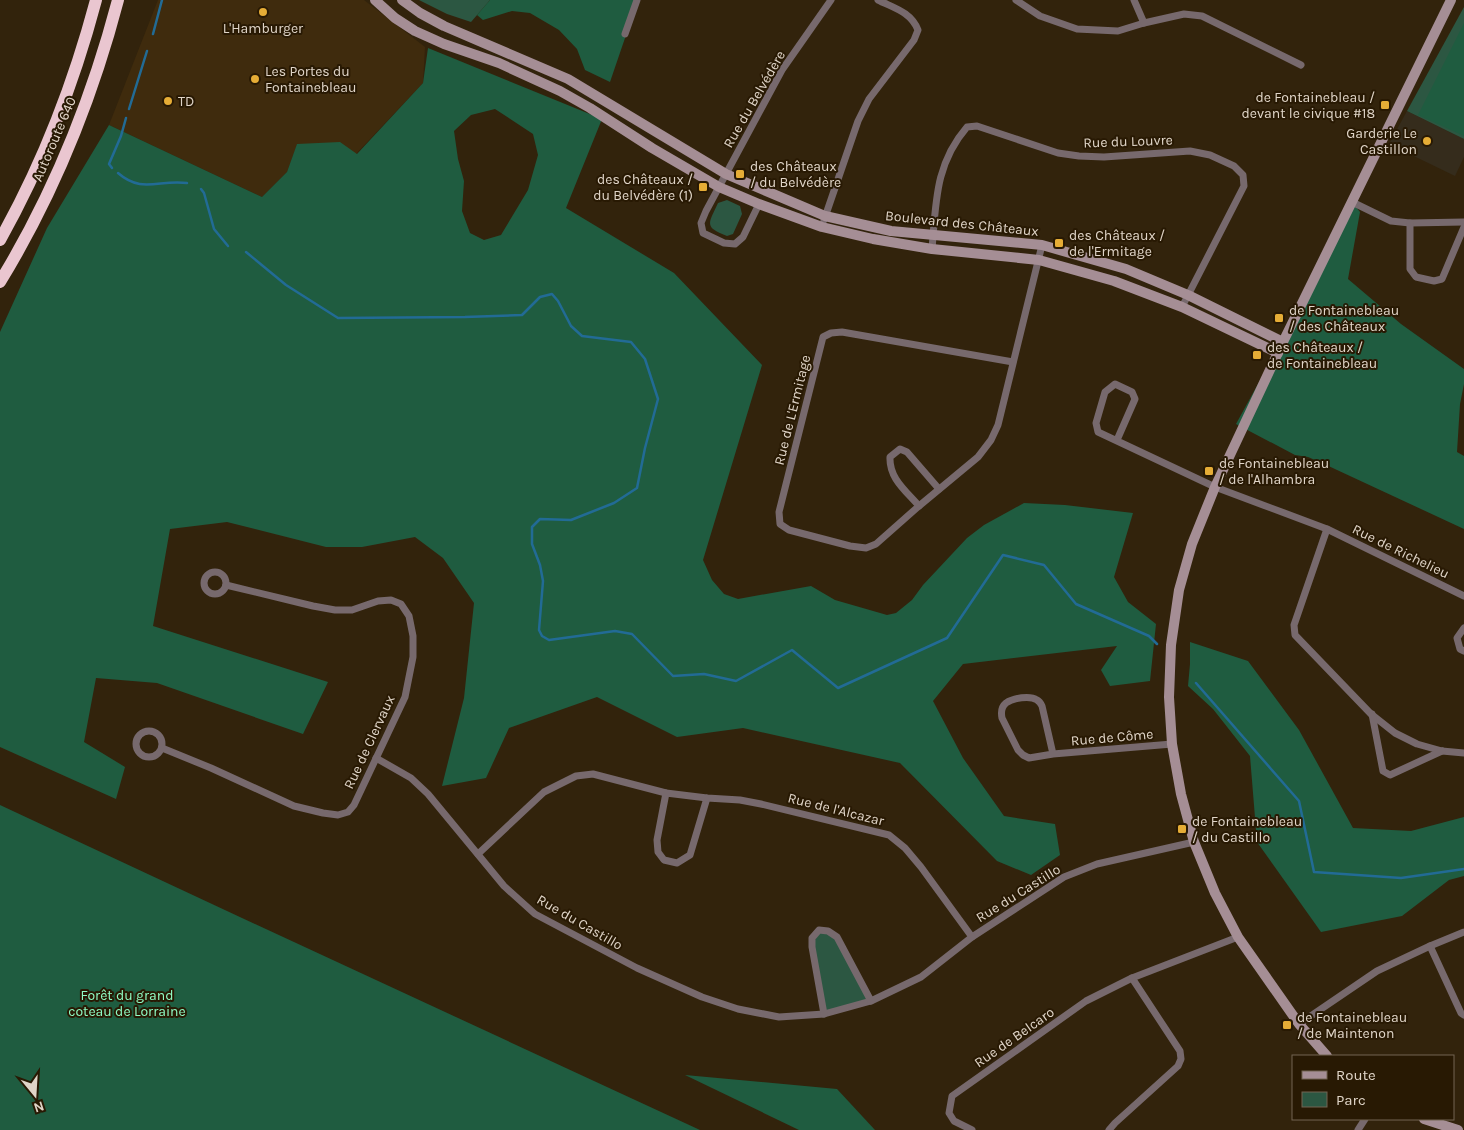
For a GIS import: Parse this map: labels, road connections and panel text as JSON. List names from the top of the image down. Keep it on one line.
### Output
{"streets":{"highway":["Autoroute 640"],"street":["Rue du Belvédère","Rue du Louvre","Boulevard des Châteaux","Rue de L'Ermitage","Rue de Richelieu","Rue de Côme","Rue de Clervaux","Rue de l'Alcazar","Rue du Castillo","Rue de Belcaro"]},"crossings":[["Rue du Belvédère","Boulevard des Châteaux"],["Rue du Louvre","Boulevard des Châteaux"],["Boulevard des Châteaux","Rue de L'Ermitage"],["Rue de Clervaux","Rue du Castillo"],["Rue de l'Alcazar","Rue du Castillo"]],"parks":["Forêt du grand coteau de Lorraine"],"places":{"other":["L'Hamburger","Les Portes du Fontainebleau","TD","Garderie Le Castillon"],"transit":["de Fontainebleau / devant le civique #18","des Châteaux / du Belvédère","des Châteaux / du Belvédère (1)","des Châteaux / de l'Ermitage","de Fontainebleau / des Châteaux","des Châteaux / de Fontainebleau","de Fontainebleau / de l'Alhambra","de Fontainebleau / du Castillo","de Fontainebleau / de Maintenon"]},"legend":["Route","Parc"],"north":"bottom"}
